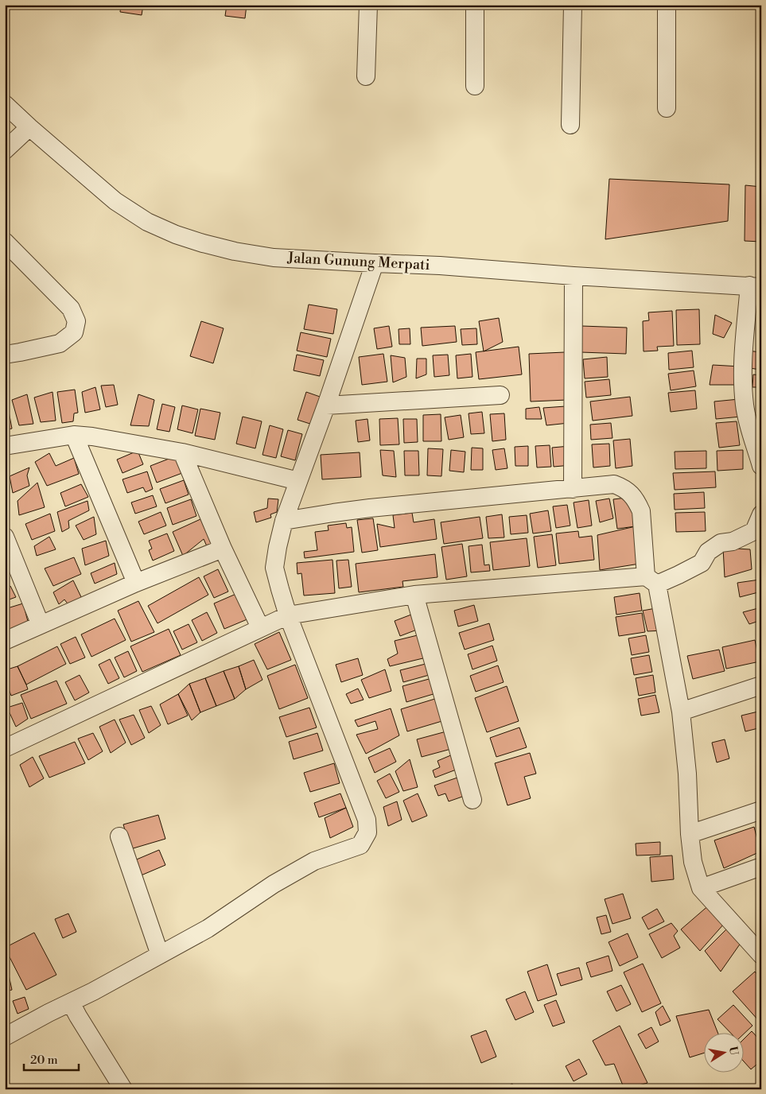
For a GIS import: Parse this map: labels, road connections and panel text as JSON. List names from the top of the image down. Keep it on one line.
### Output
{"streets":{"street":["Jalan Gunung Merpati"]},"scale_bar":"20 m","north":"right"}
